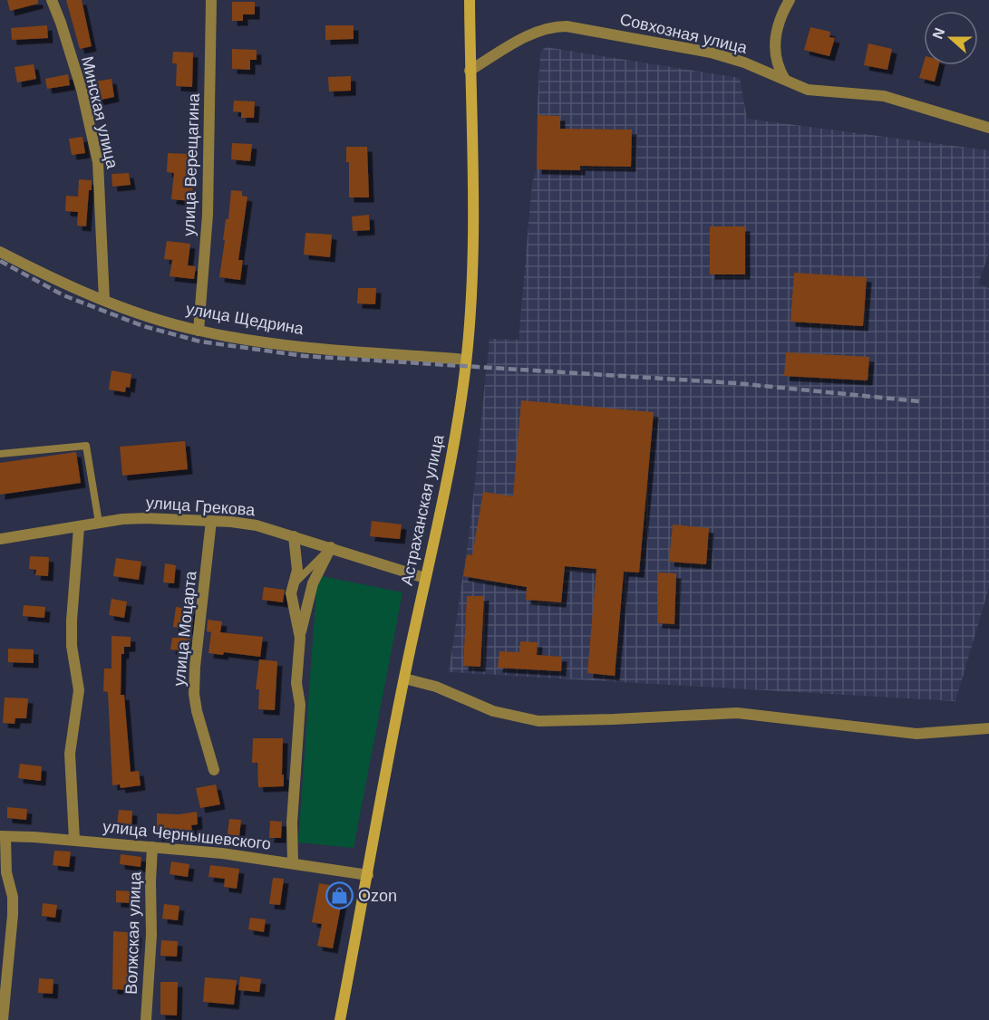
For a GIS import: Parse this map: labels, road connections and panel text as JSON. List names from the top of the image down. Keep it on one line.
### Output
{"streets":{"main road":["Астраханская улица"],"street":["Совхозная улица","Минская улица","улица Верещагина","улица Щедрина","улица Грекова","улица Моцарта","улица Чернышевского","Волжская улица"]},"crossings":[["Совхозная улица","Астраханская улица"],["Минская улица","улица Щедрина"],["улица Верещагина","улица Щедрина"],["улица Щедрина","Астраханская улица"],["улица Грекова","Астраханская улица"],["улица Грекова","улица Моцарта"],["Астраханская улица","улица Чернышевского"],["улица Чернышевского","Волжская улица"]],"places":{"shop":["Ozon"]},"north":"left"}
